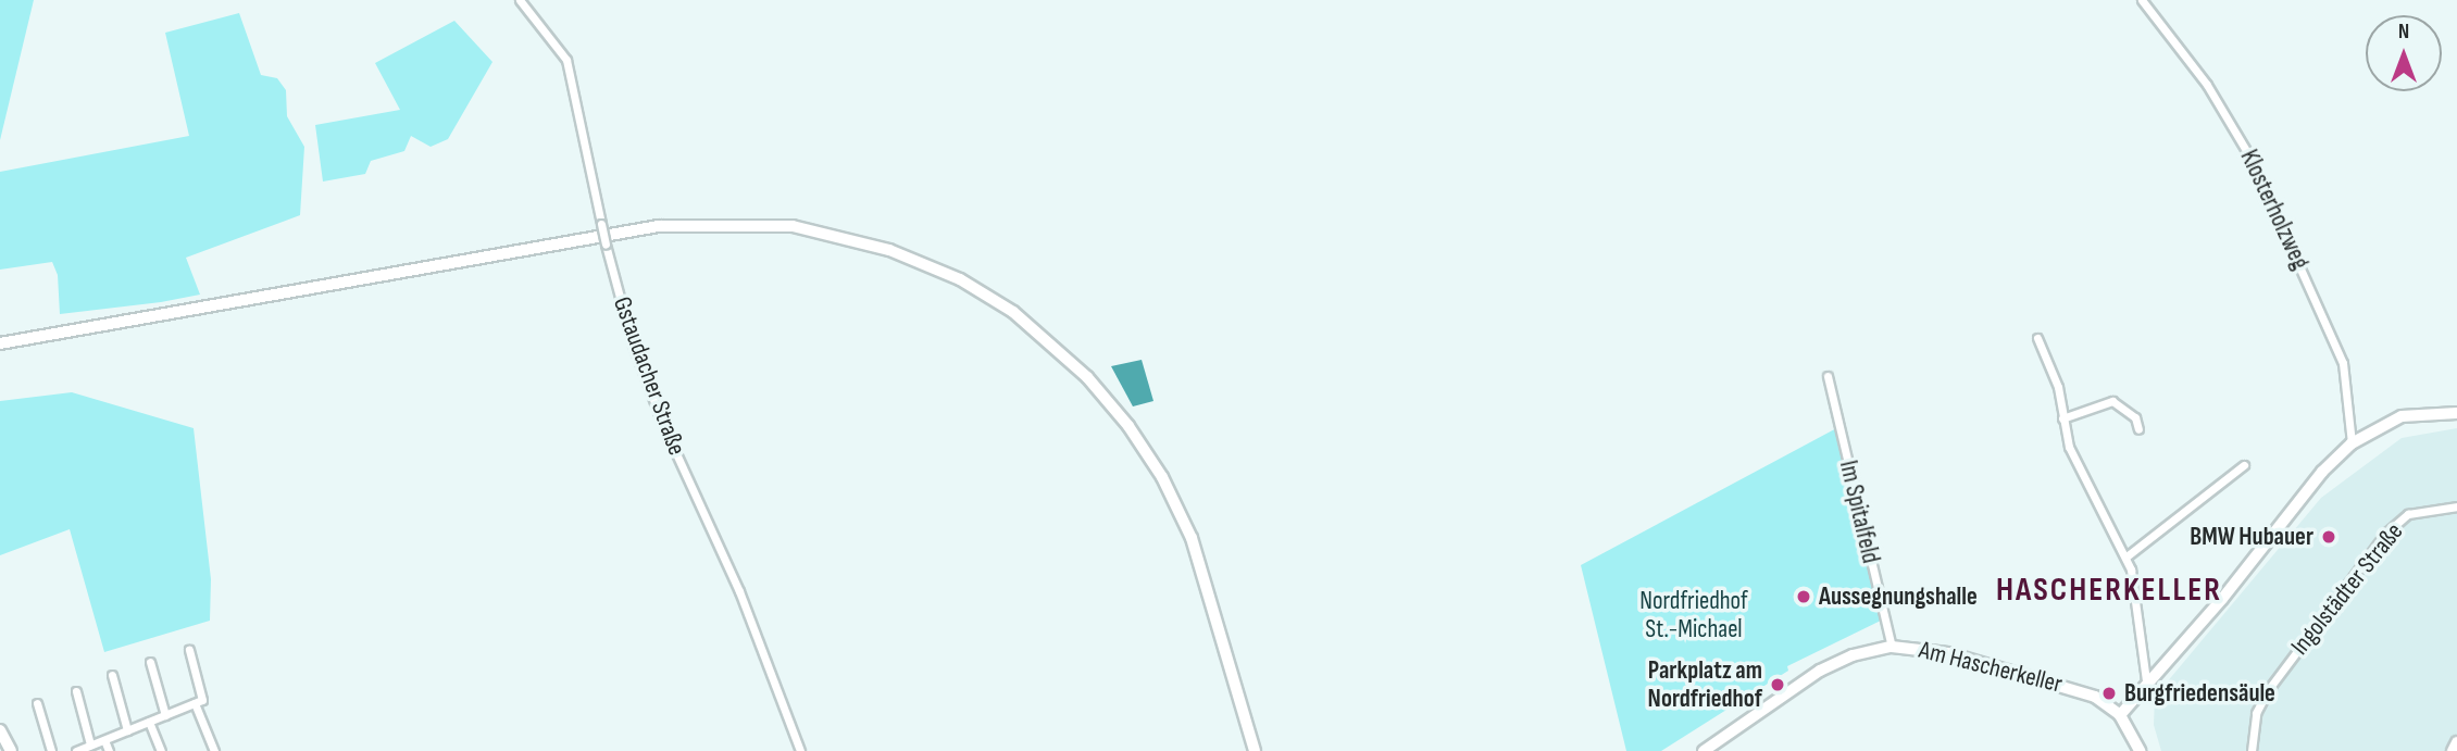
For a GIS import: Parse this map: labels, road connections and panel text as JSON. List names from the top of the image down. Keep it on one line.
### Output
{"streets":{"main road":["Am Hascherkeller"],"street":["Klosterholzweg","Gstaudacher Straße","Im Spitalfeld","Ingolstädter Straße"]},"crossings":[["Im Spitalfeld","Am Hascherkeller"]],"districts":["HASCHERKELLER"],"parks":["Nordfriedhof St.-Michael"],"places":["BMW Hubauer","Aussegnungshalle","Parkplatz am Nordfriedhof","Burgfriedensäule"],"north":"top"}
